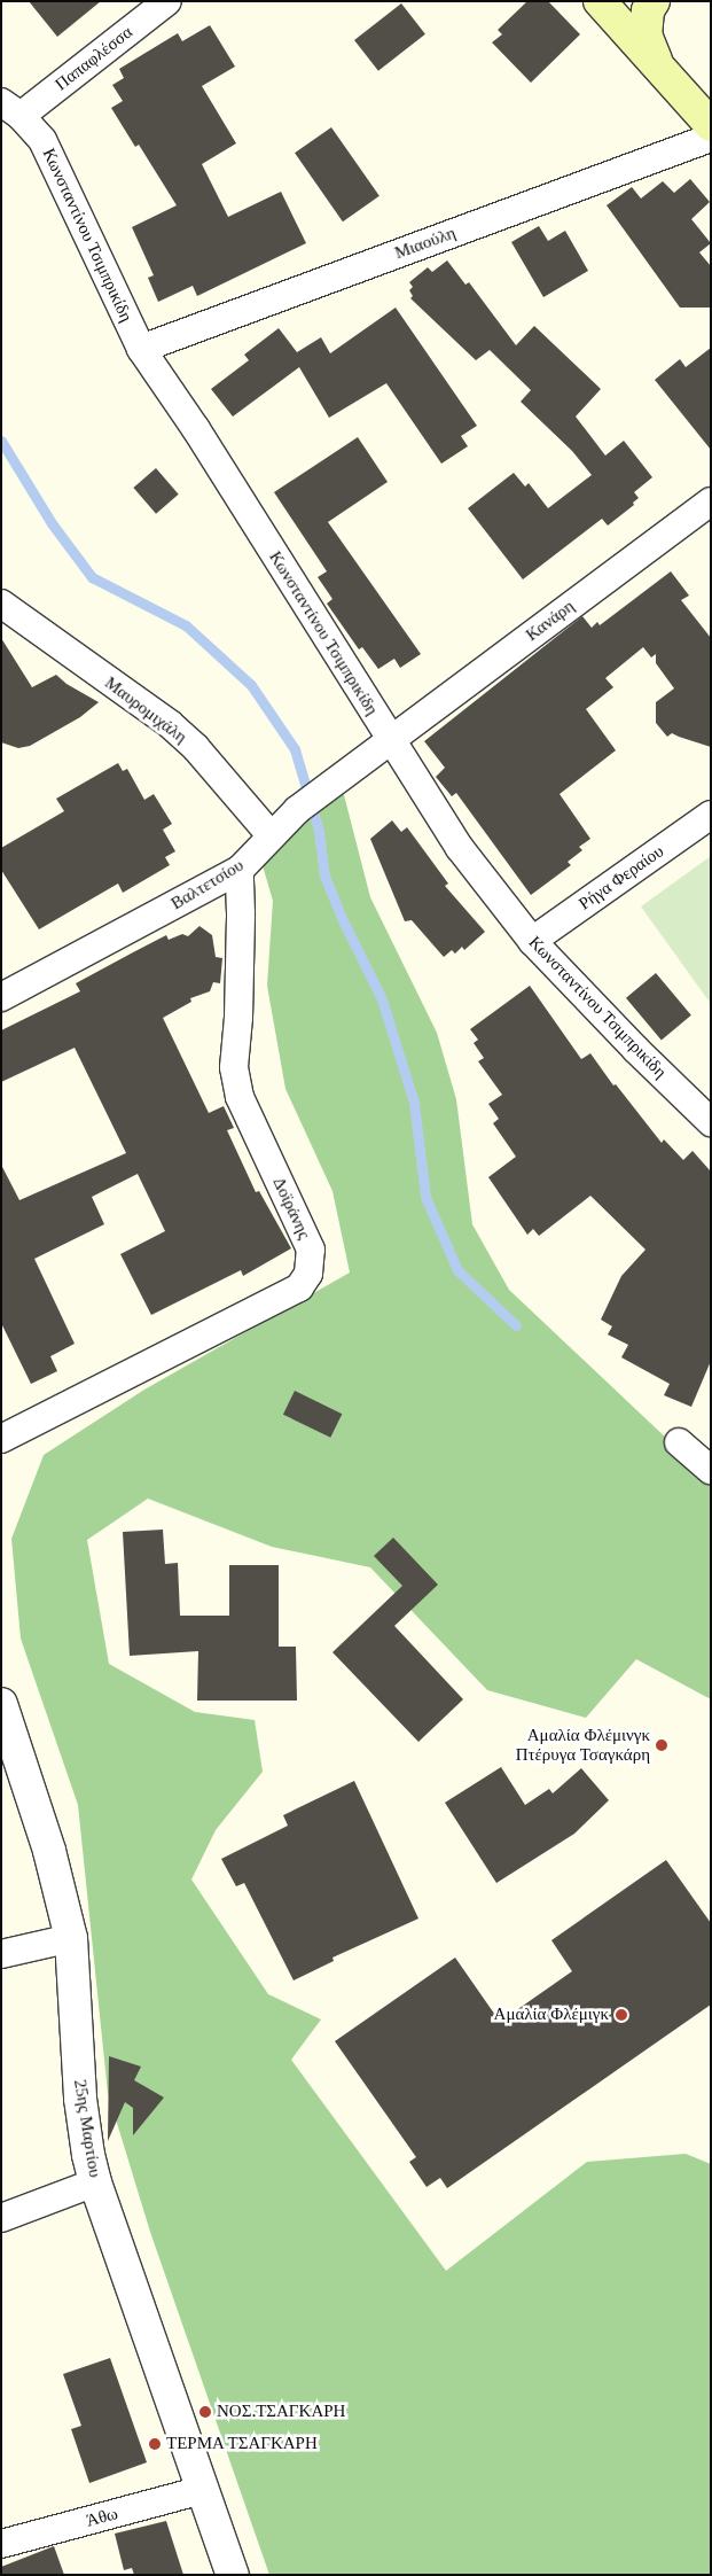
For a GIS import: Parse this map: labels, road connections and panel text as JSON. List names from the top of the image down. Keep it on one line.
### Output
{"streets":{"street":["Παπαφλέσσα","Κωνσταντίνου Τσιμπρικίδη","Μιαούλη","Κανάρη","Μαυρομιχάλη","Ρήγα Φεραίου","Βαλτετσίου","Δοϊράνης","25ης Μαρτίου","Άθω"]},"crossings":[["Παπαφλέσσα","Κωνσταντίνου Τσιμπρικίδη"],["Κωνσταντίνου Τσιμπρικίδη","Μιαούλη"],["Κωνσταντίνου Τσιμπρικίδη","Κανάρη"],["Κωνσταντίνου Τσιμπρικίδη","Ρήγα Φεραίου"],["Κωνσταντίνου Τσιμπρικίδη","Βαλτετσίου"],["Κανάρη","Βαλτετσίου"],["Μαυρομιχάλη","Βαλτετσίου"],["Βαλτετσίου","Δοϊράνης"],["25ης Μαρτίου","Άθω"]],"places":["Αμαλία Φλέμινγκ Πτέρυγα Τσαγκάρη","Αμαλία Φλέμιγκ","ΝΟΣ.ΤΣΑΓΚΑΡΗ","ΤΕΡΜΑ ΤΣΑΓΚΑΡΗ"]}
